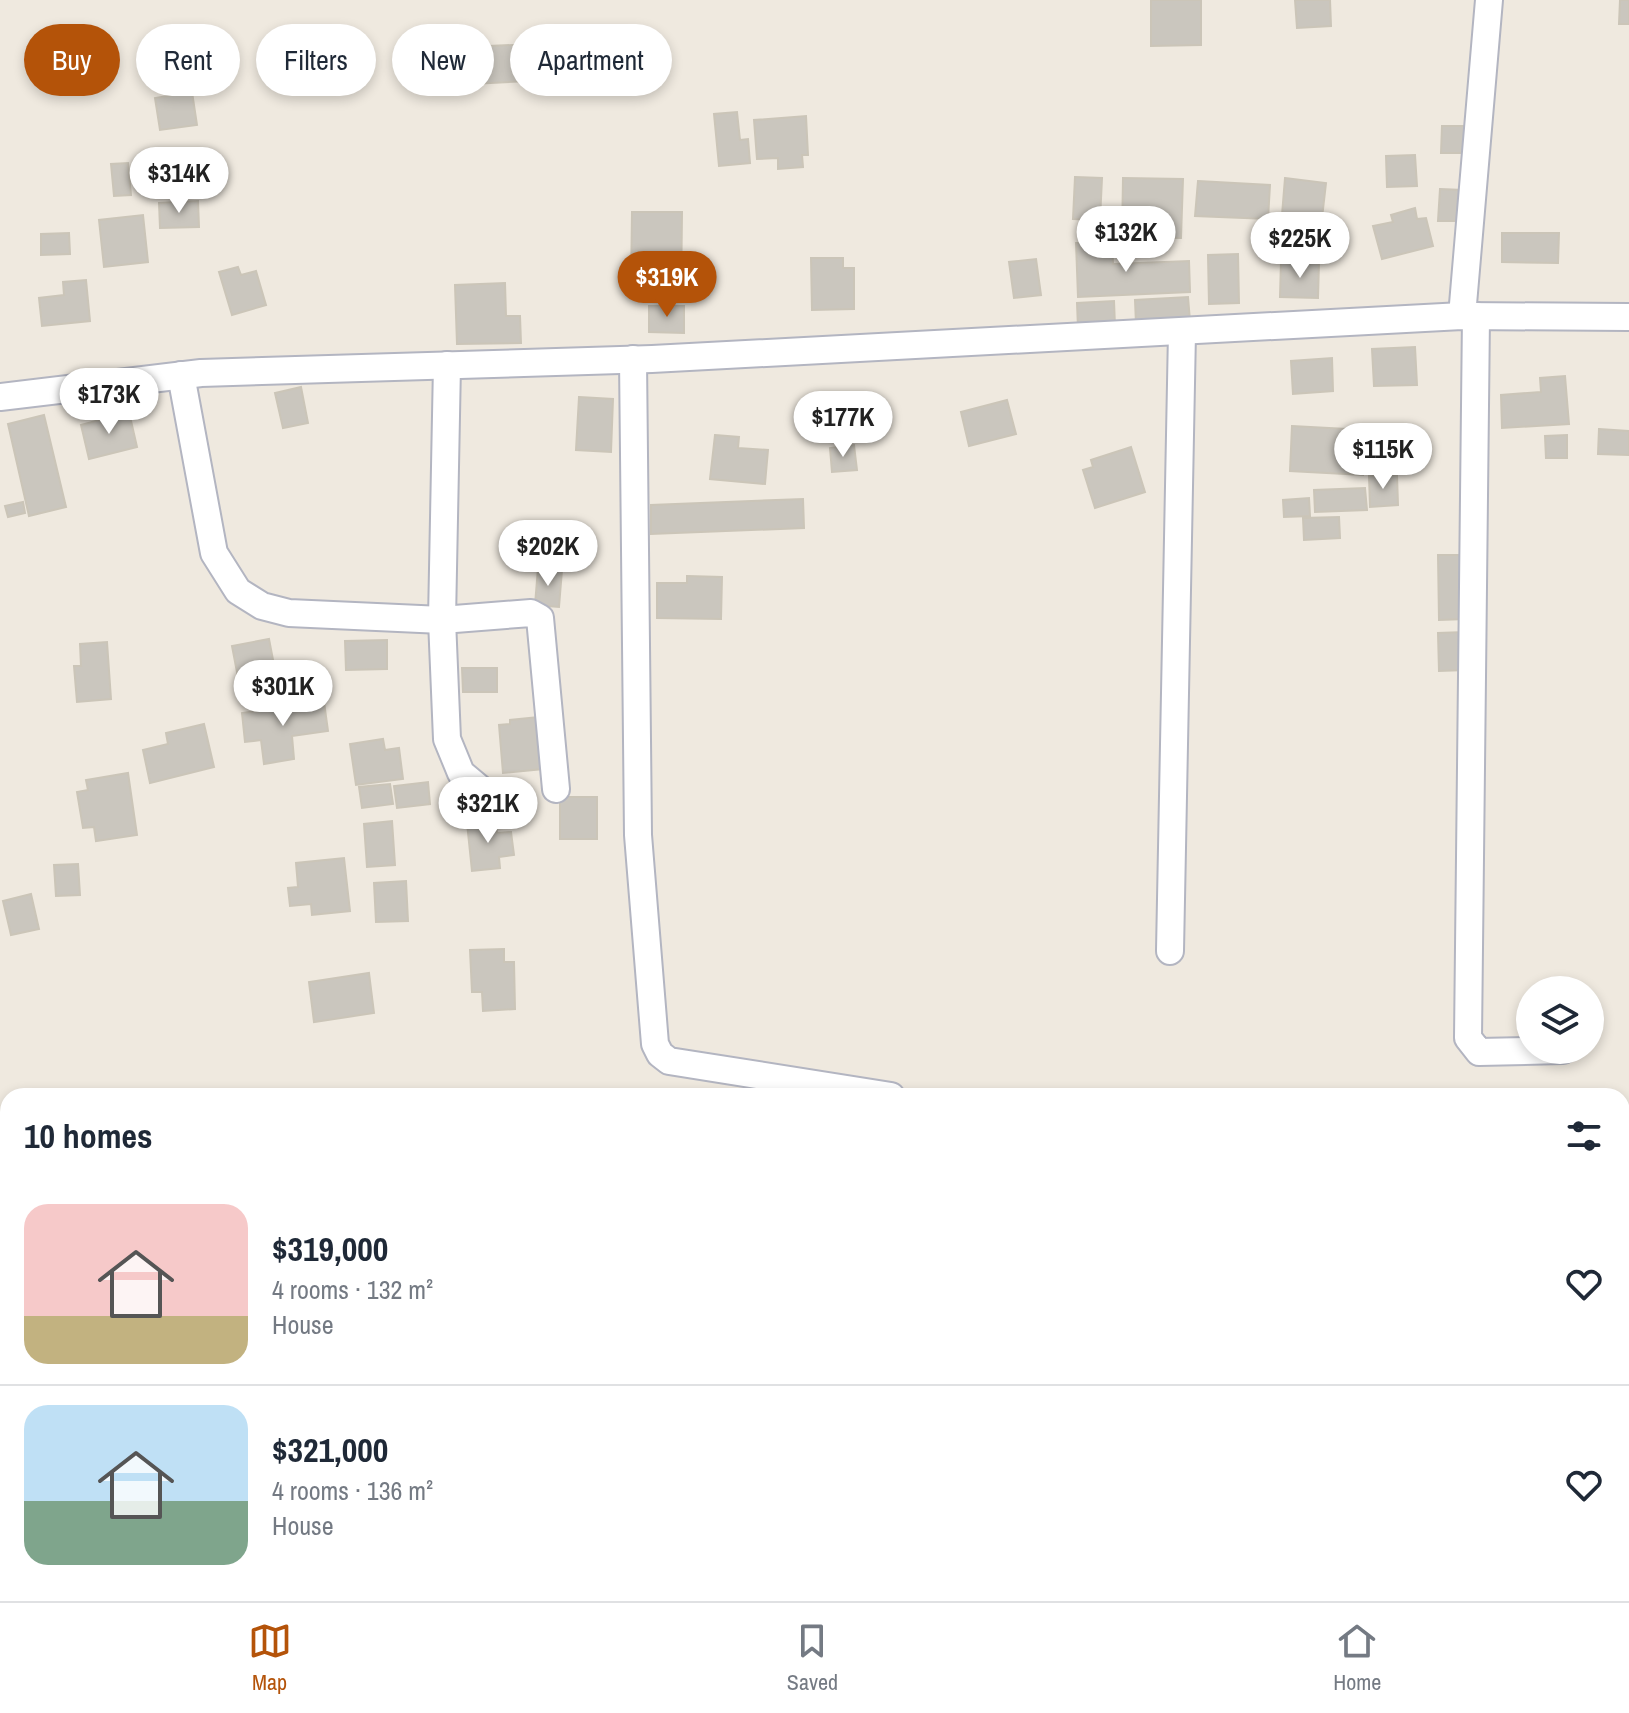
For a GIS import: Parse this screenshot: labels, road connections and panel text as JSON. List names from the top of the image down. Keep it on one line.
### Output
{"page":{"chip":["Buy","Rent","Filters","New","Apartment"],"price":["$314K","$132K","$225K","$319K","$173K","$177K","$115K","$202K","$301K","$321K"],"heading":"10 homes","list":[{"name":"$319,000","note":"4 rooms · 132 m² · House"},{"name":"$321,000","note":"4 rooms · 136 m² · House"}],"tabs":["Map","Saved","Home"]}}
